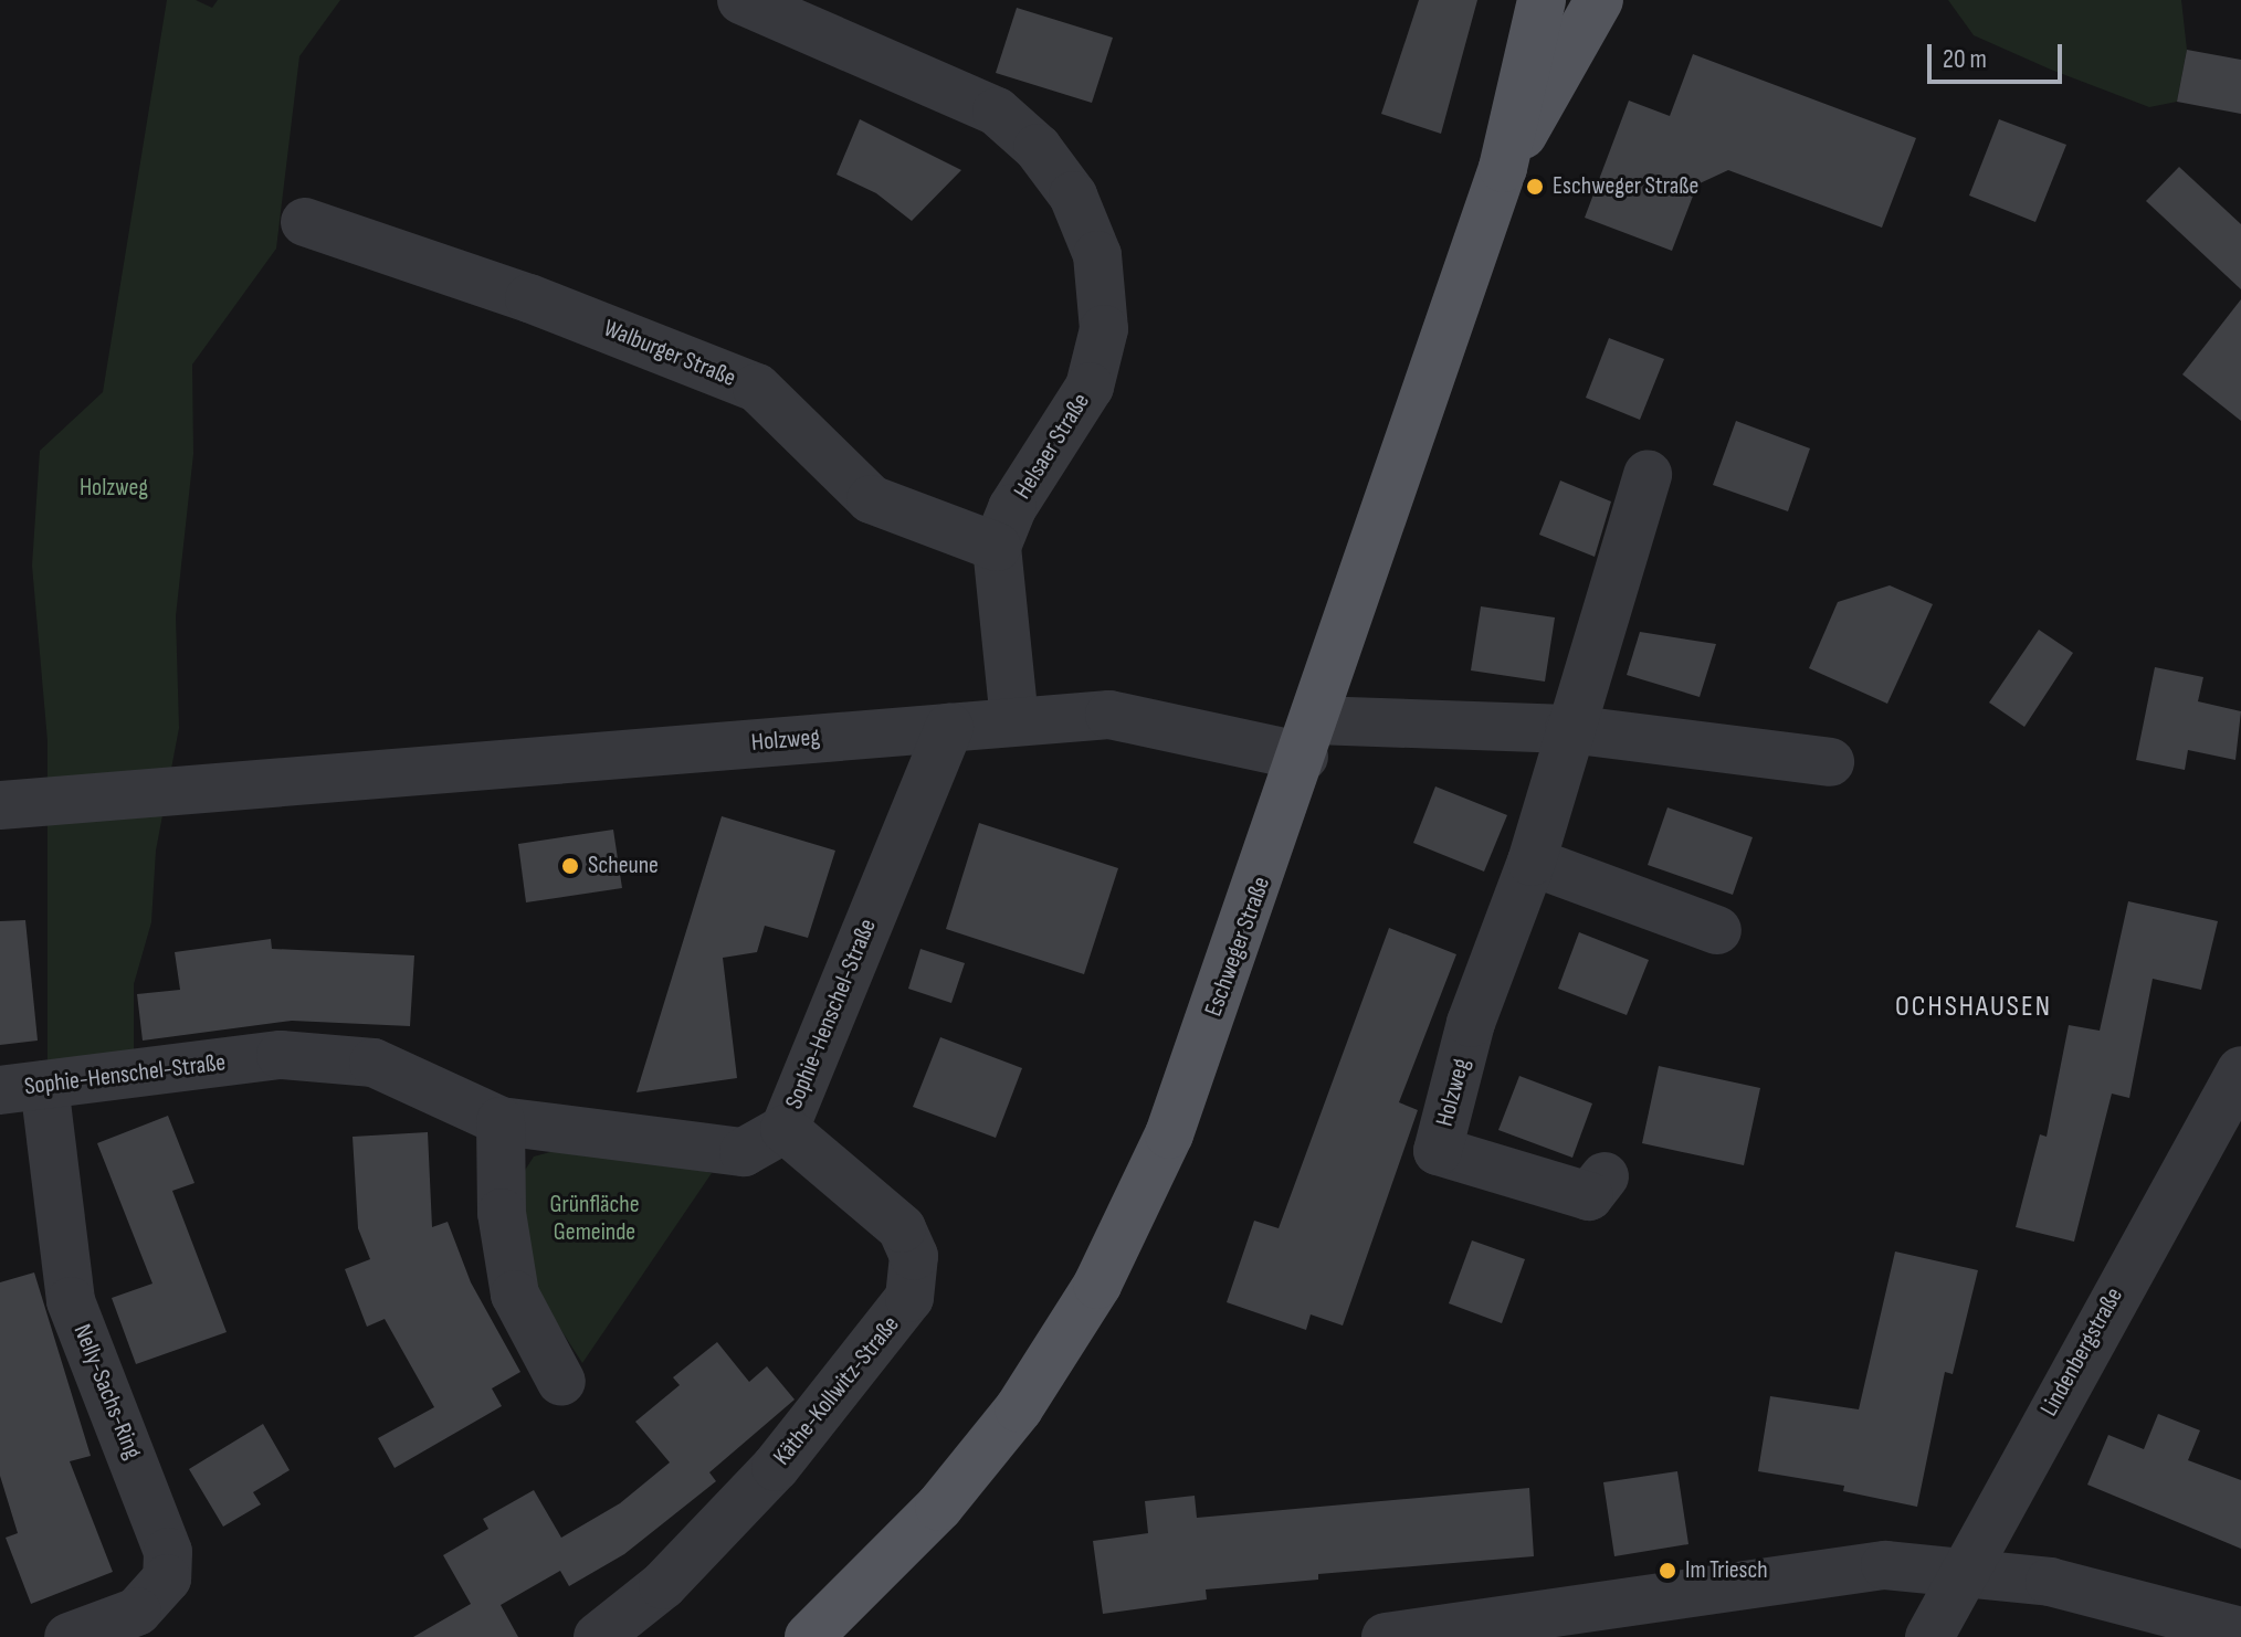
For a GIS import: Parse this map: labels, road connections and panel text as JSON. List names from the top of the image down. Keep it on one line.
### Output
{"streets":{"main road":["Eschweger Straße"],"street":["Walburger Straße","Helsaer Straße","Holzweg","Sophie-Henschel-Straße","Lindenbergstraße","Käthe-Kollwitz-Straße","Nelly-Sachs-Ring"]},"crossings":[["Walburger Straße","Helsaer Straße"],["Helsaer Straße","Holzweg"],["Holzweg","Eschweger Straße"],["Holzweg","Sophie-Henschel-Straße"],["Sophie-Henschel-Straße","Käthe-Kollwitz-Straße"],["Sophie-Henschel-Straße","Nelly-Sachs-Ring"]],"districts":["OCHSHAUSEN"],"parks":["Holzweg","Grünfläche Gemeinde"],"places":["Eschweger Straße","Scheune","Im Triesch"],"scale_bar":"20 m"}
